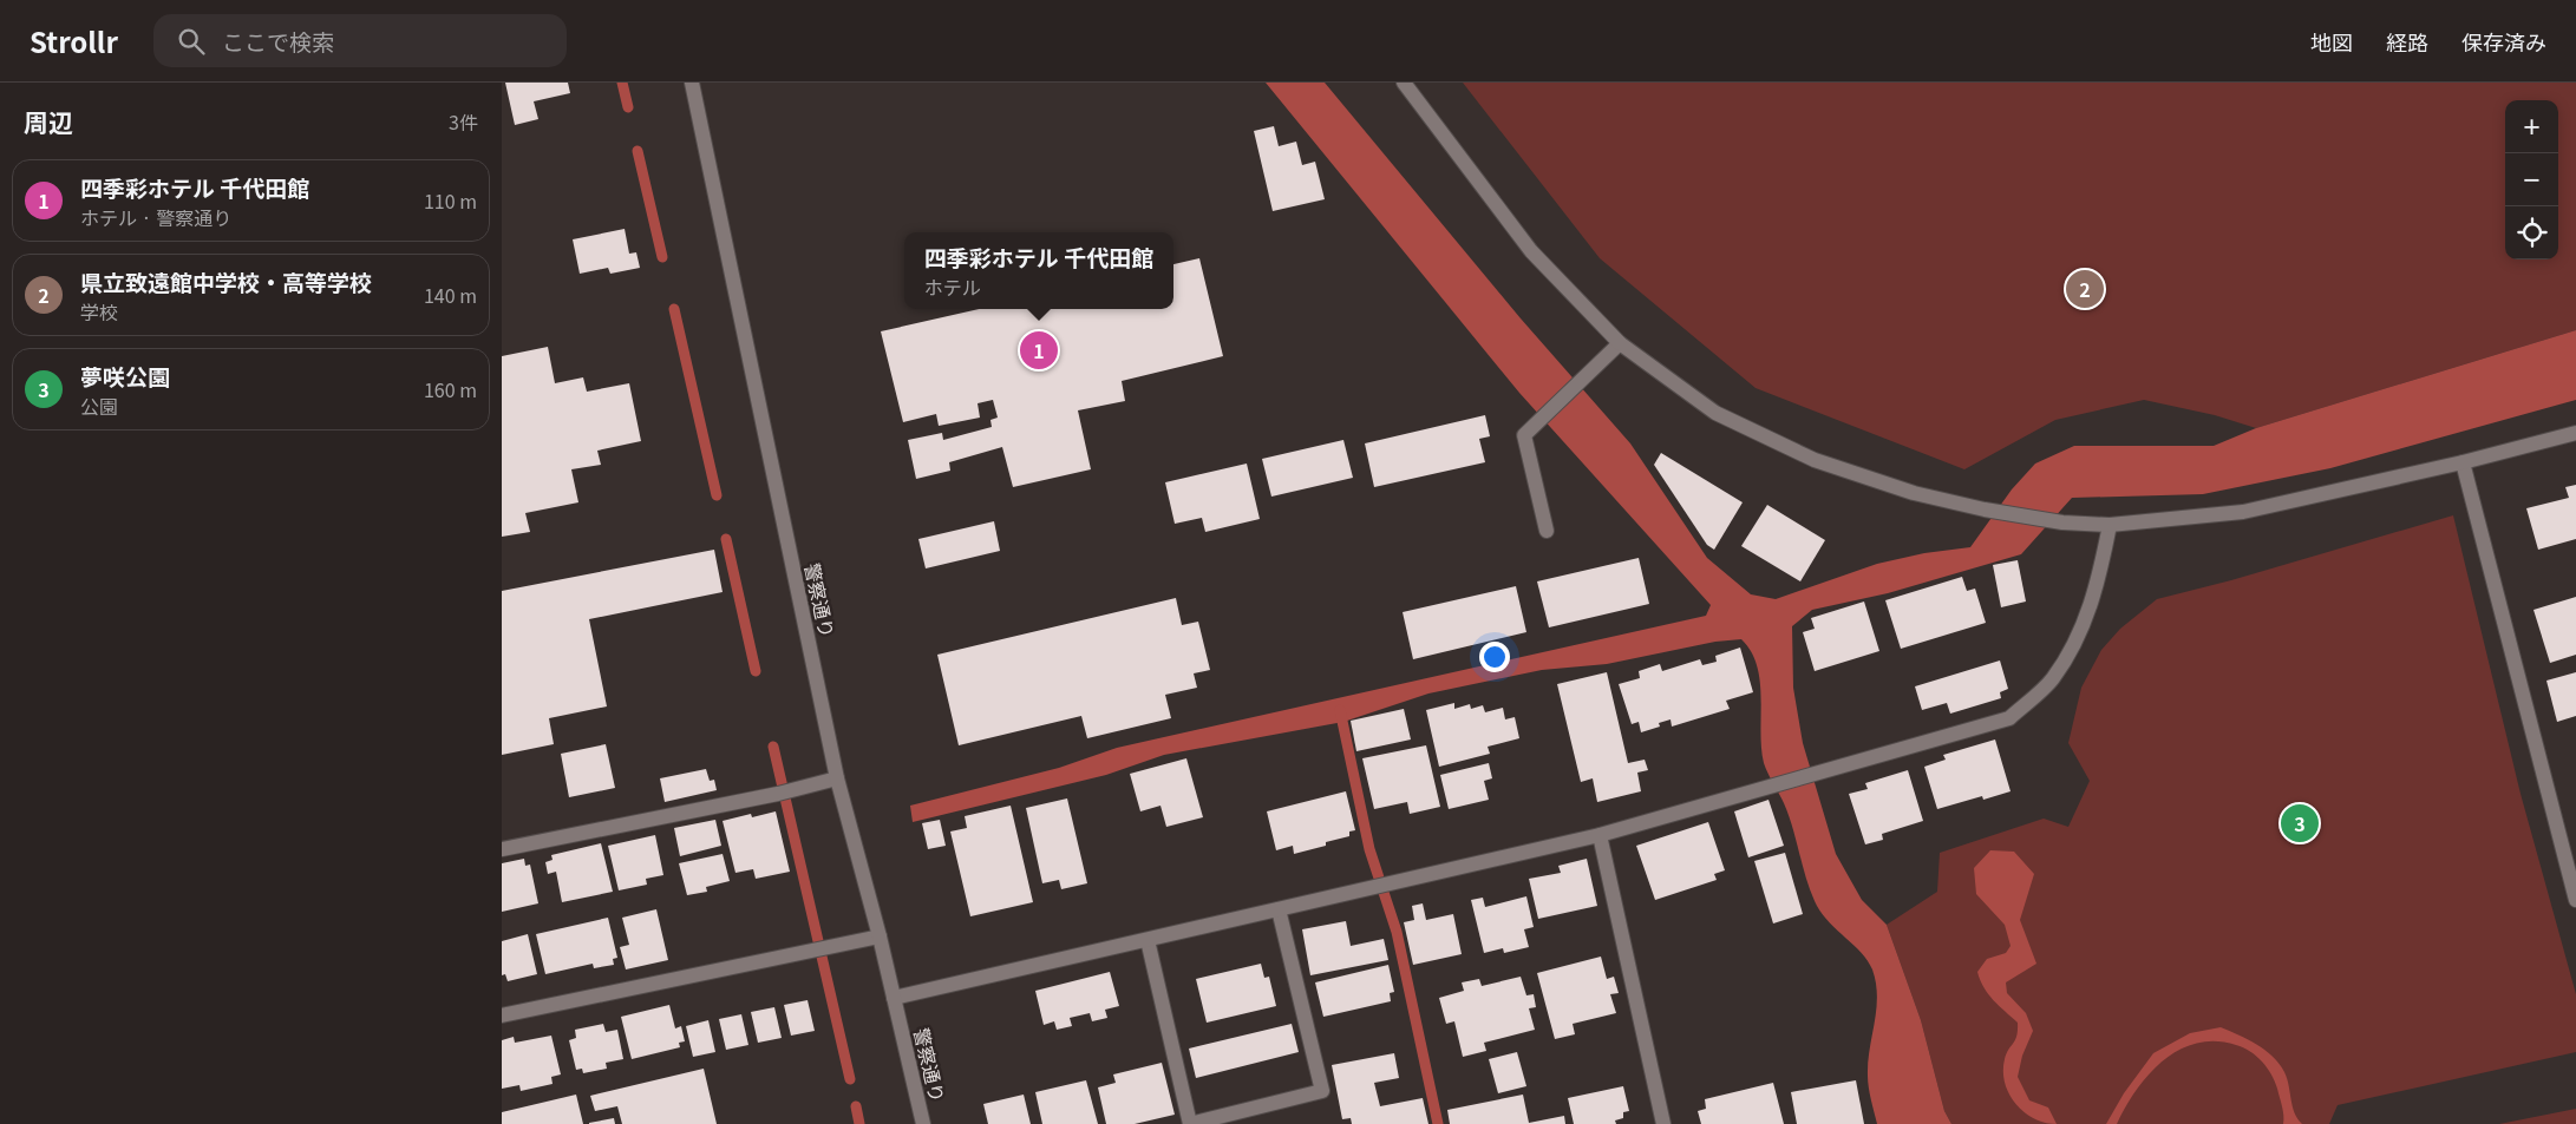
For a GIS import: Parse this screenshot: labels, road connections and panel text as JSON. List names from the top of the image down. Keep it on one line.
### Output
{"streets":{"street":["警察通り"]},"page":{"header":"Strollr","search":"ここで検索","nav":["地図","経路","保存済み"],"heading":["周辺","3件"],"map_buttons":["+","−"],"list":[{"mark":"1","name":"四季彩ホテル 千代田館","note":"ホテル · 警察通り","value":"110 m"},{"mark":"2","name":"県立致遠館中学校・高等学校","note":"学校","value":"140 m"},{"mark":"3","name":"夢咲公園","note":"公園","value":"160 m"}],"popup":["四季彩ホテル 千代田館","ホテル"],"pins":["2","1","3"]}}
